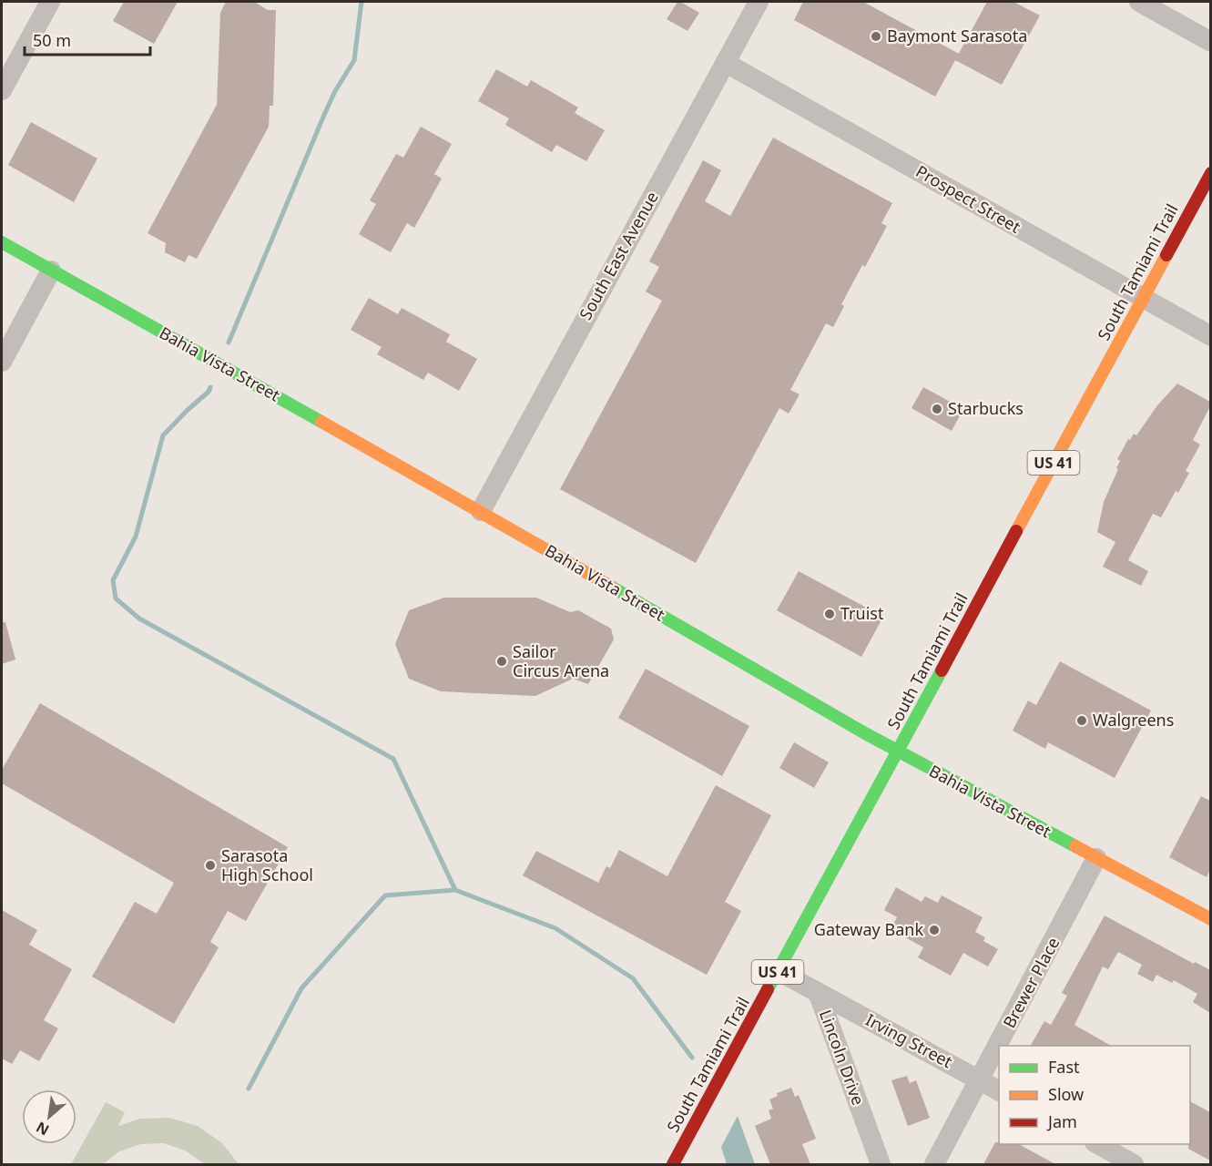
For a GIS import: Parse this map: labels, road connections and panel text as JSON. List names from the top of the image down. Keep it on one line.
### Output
{"streets":{"street":["Prospect Street","South East Avenue","South Tamiami Trail","Bahia Vista Street","US 41","Brewer Place","Irving Street","Lincoln Drive"]},"crossings":[["Prospect Street","South East Avenue"],["Prospect Street","South Tamiami Trail"],["South East Avenue","Bahia Vista Street"],["South Tamiami Trail","Bahia Vista Street"],["South Tamiami Trail","Lincoln Drive"],["Bahia Vista Street","Brewer Place"],["Brewer Place","Irving Street"],["Irving Street","Lincoln Drive"]],"places":["Baymont Sarasota","Starbucks","Truist","Sailor Circus Arena","Walgreens","Sarasota High School","Gateway Bank"],"legend":["Fast","Slow","Jam"],"scale_bar":"50 m","north":"bottom left"}
